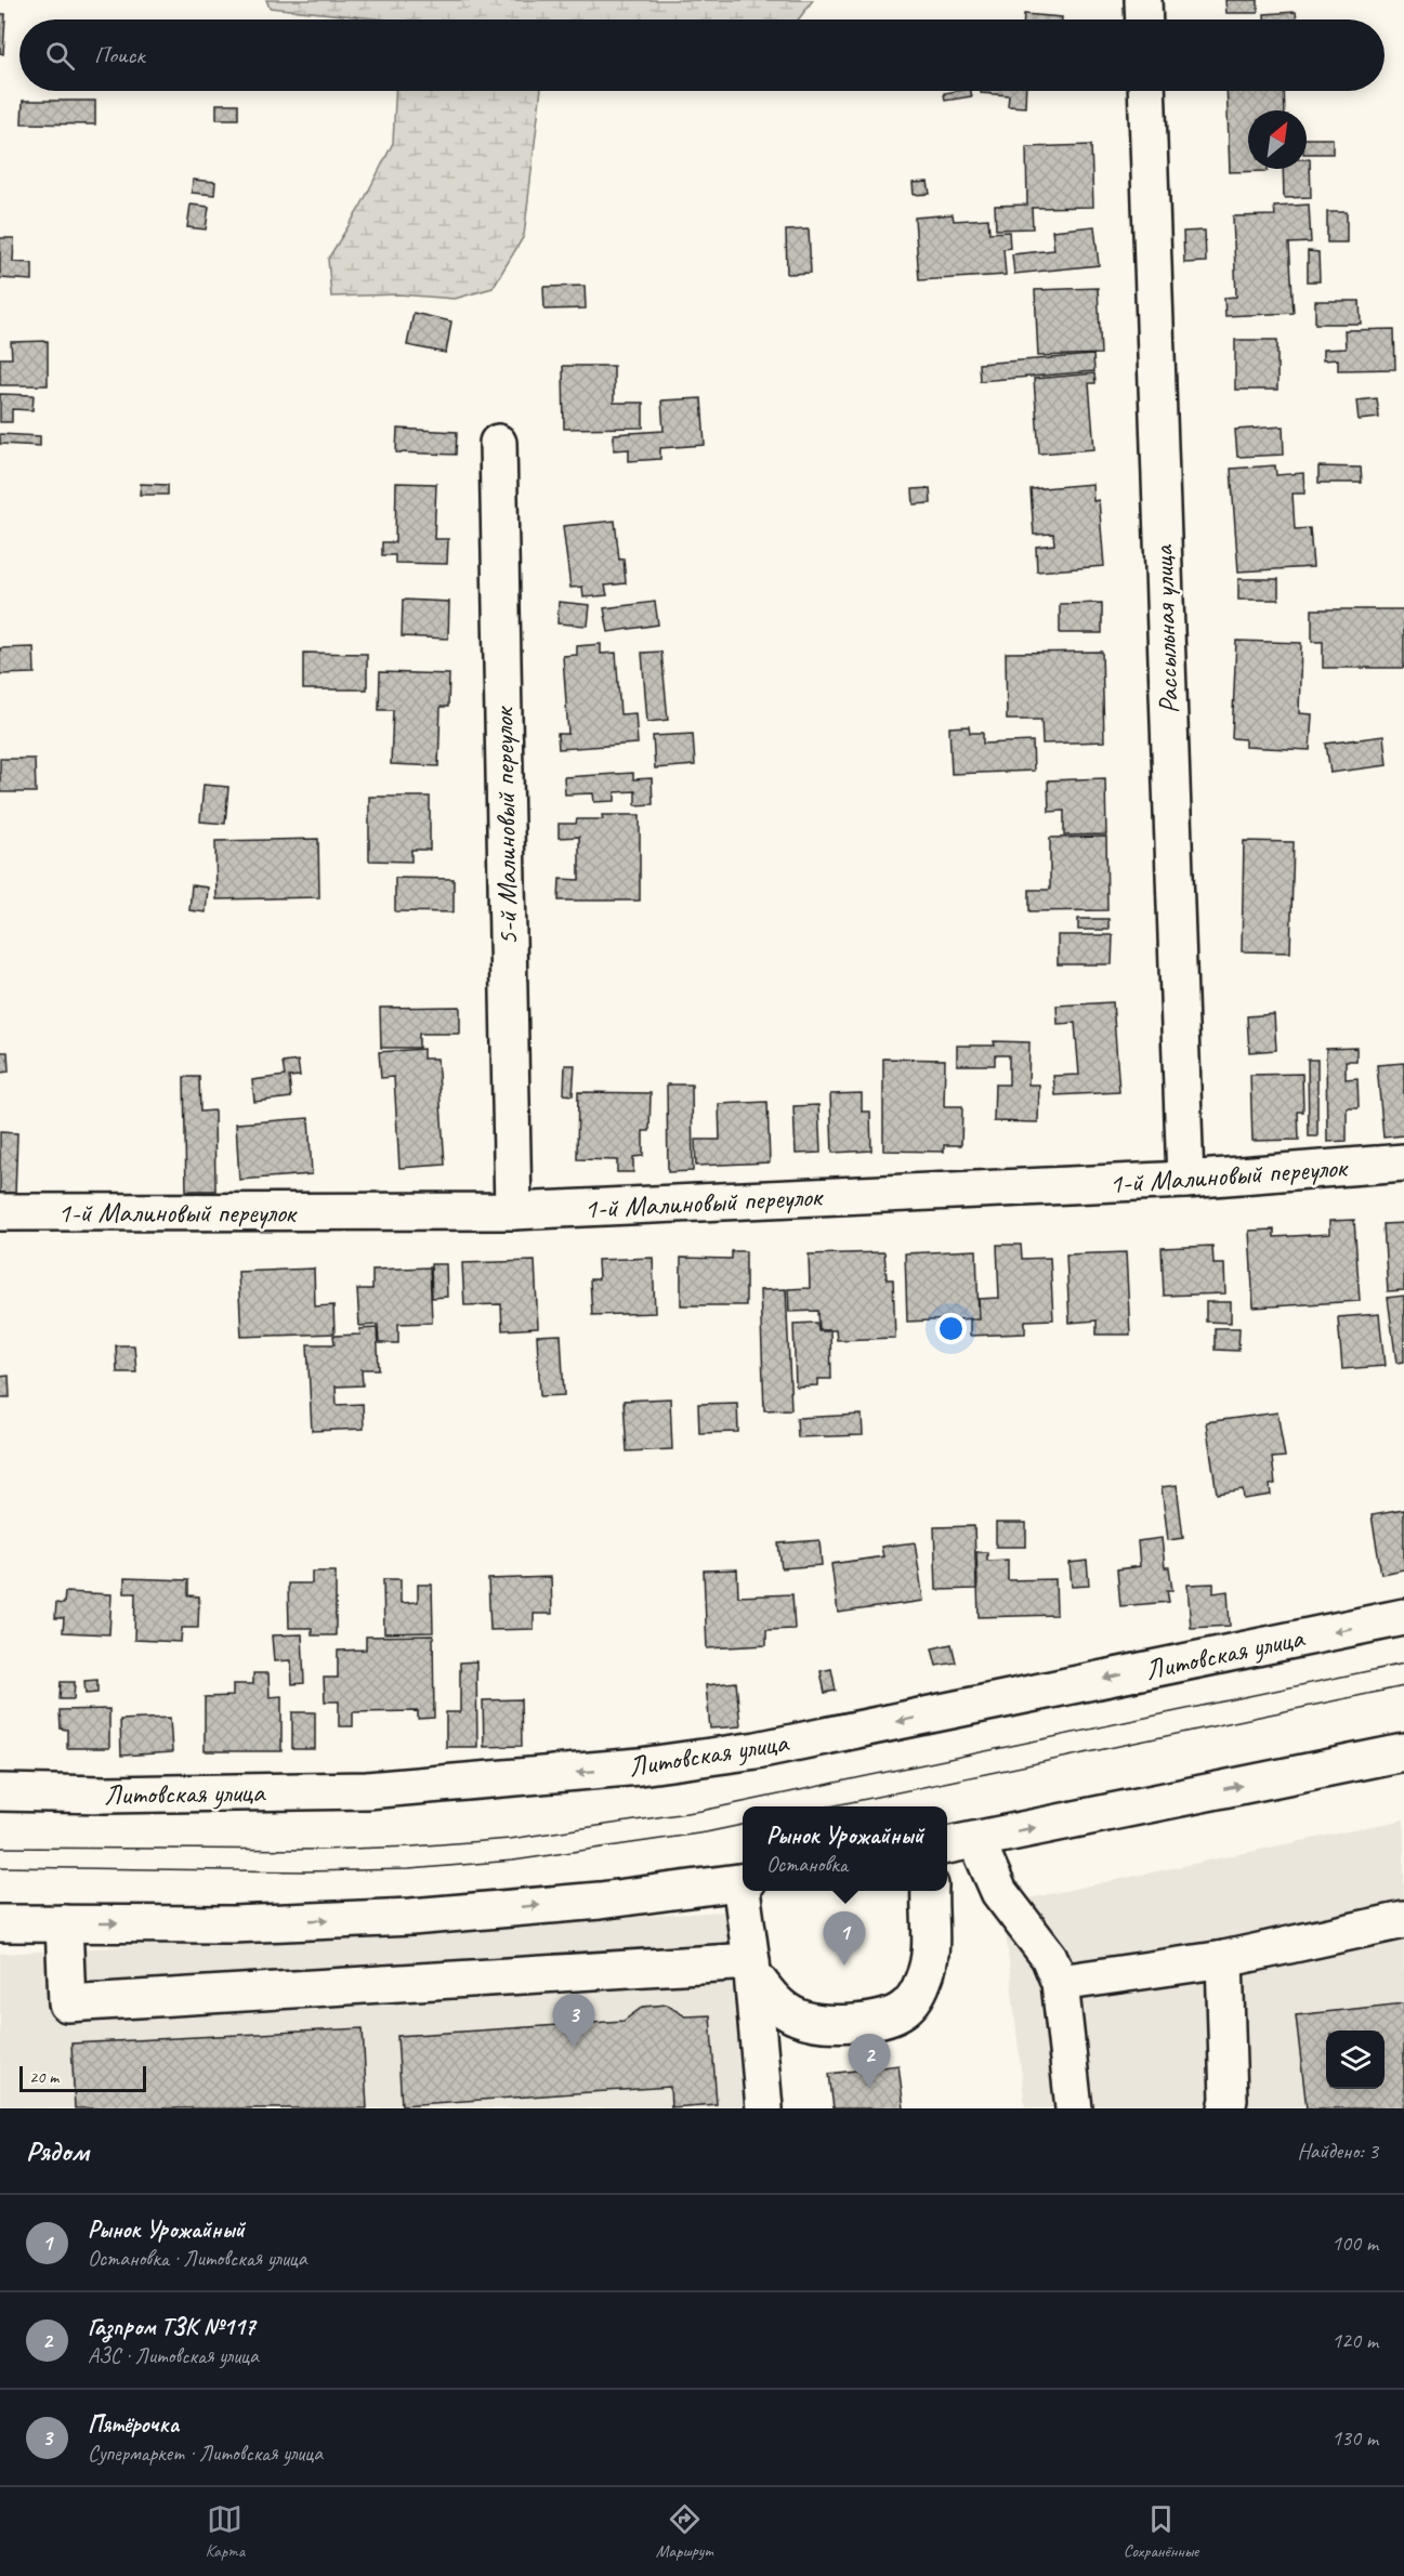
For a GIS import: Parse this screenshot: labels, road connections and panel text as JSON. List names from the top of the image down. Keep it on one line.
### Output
{"streets":{"street":["Рассыльная улица","5-й Малиновый переулок","1-й Малиновый переулок","Литовская улица"]},"crossings":[["Рассыльная улица","1-й Малиновый переулок"],["5-й Малиновый переулок","1-й Малиновый переулок"]],"scale_bar":"20 m","north":"top right","page":{"search":"Поиск","popup":["Рынок Урожайный","Остановка"],"pins":["1","3","2"],"scale":"20 m","heading":["Рядом","Найдено: 3"],"list":[{"mark":"1","name":"Рынок Урожайный","note":"Остановка · Литовская улица","value":"100 m"},{"mark":"2","name":"Газпром ТЗК №117","note":"АЗС · Литовская улица","value":"120 m"},{"mark":"3","name":"Пятёрочка","note":"Супермаркет · Литовская улица","value":"130 m"}],"nav":["Карта","Маршрут","Сохранённые"]}}
